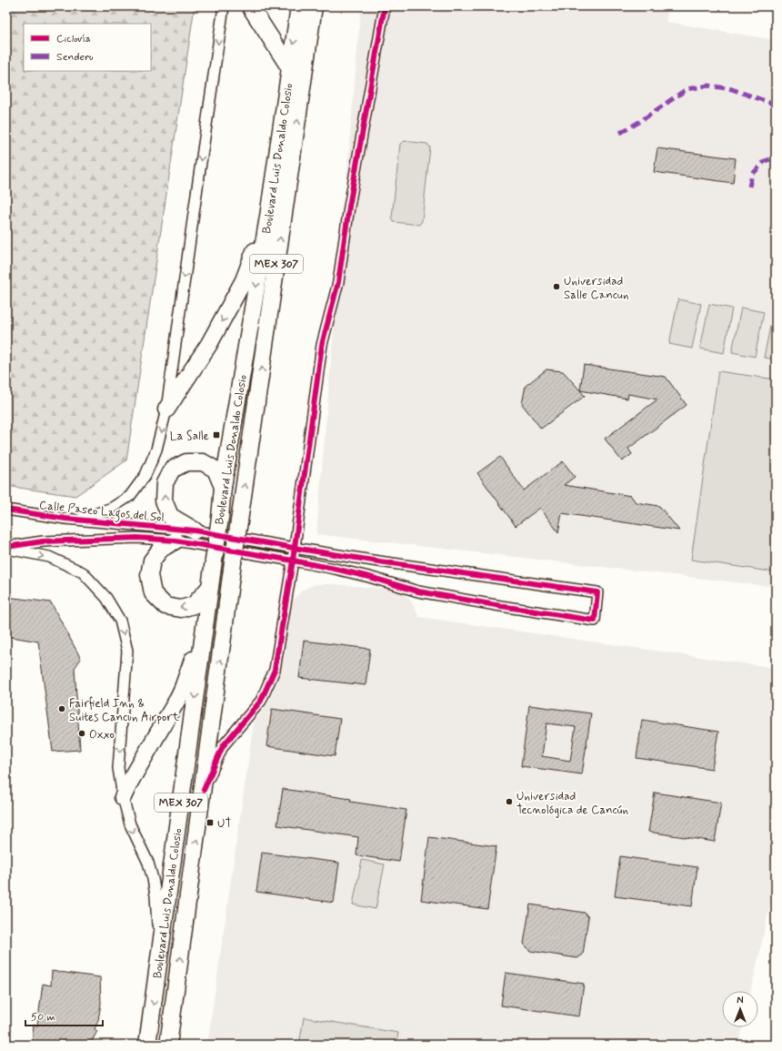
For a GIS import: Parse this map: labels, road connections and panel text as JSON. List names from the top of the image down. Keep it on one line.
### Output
{"streets":{"main road":["Boulevard Luis Donaldo Colosio","MEX 307"],"street":["Calle Paseo Lagos del Sol"]},"places":{"other":["Universidad Salle Cancun","Fairfield Inn & Suites Cancun Airport","Oxxo","Universidad Tecnológica de Cancún"],"transit":["La Salle","UT"]},"legend":["Ciclovía","Sendero"],"scale_bar":"50 m","north":"top"}
